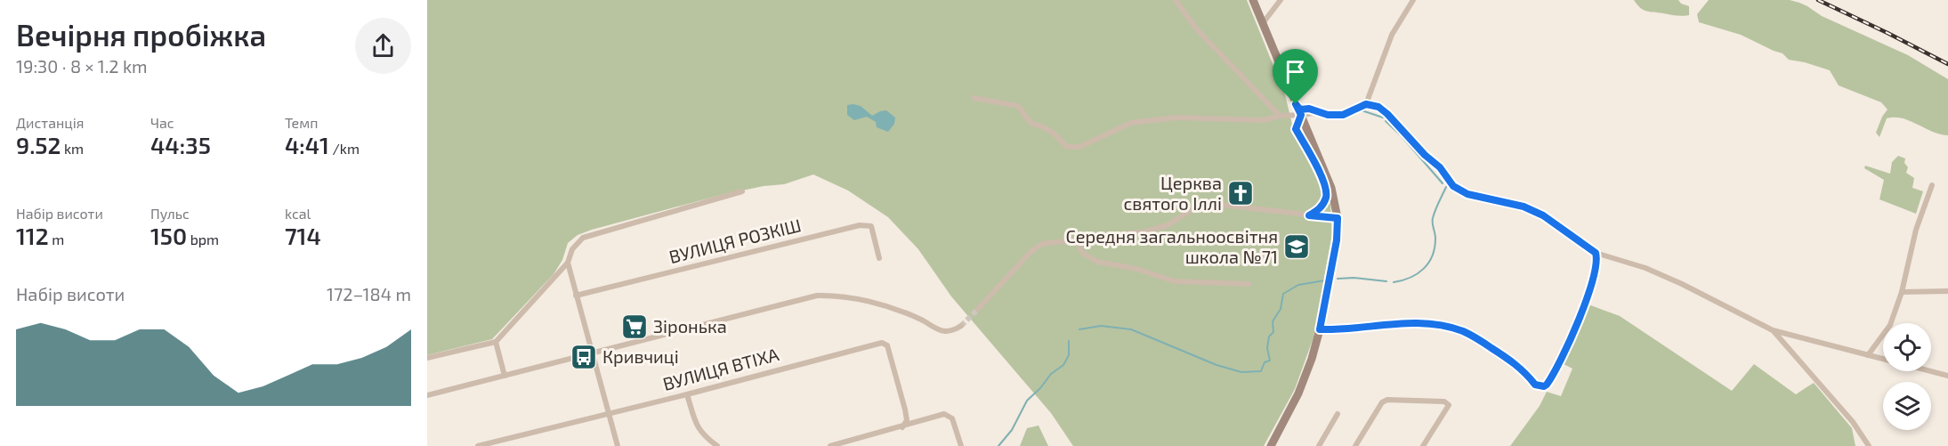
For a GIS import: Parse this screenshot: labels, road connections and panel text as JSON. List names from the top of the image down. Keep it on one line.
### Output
{"streets":{"street":["ВУЛИЦЯ РОЗКІШ","ВУЛИЦЯ ВТІХА"]},"places":{"church":["Церква святого Іллі"],"school or university":["Середня загальноосвітня школа №71"],"supermarket":["Зіронька"],"bus stop":["Кривчиці"]},"page":{"heading":["Вечірня пробіжка","19:30 · 8 × 1.2 km"],"stats":[["Дистанція","9.52 km"],["Час","44:35"],["Темп","4:41 /km"],["Набір висоти","112 m"],["Пульс","150 bpm"],["kcal","714"]],"chart":["Набір висоти","172–184 m"]}}
